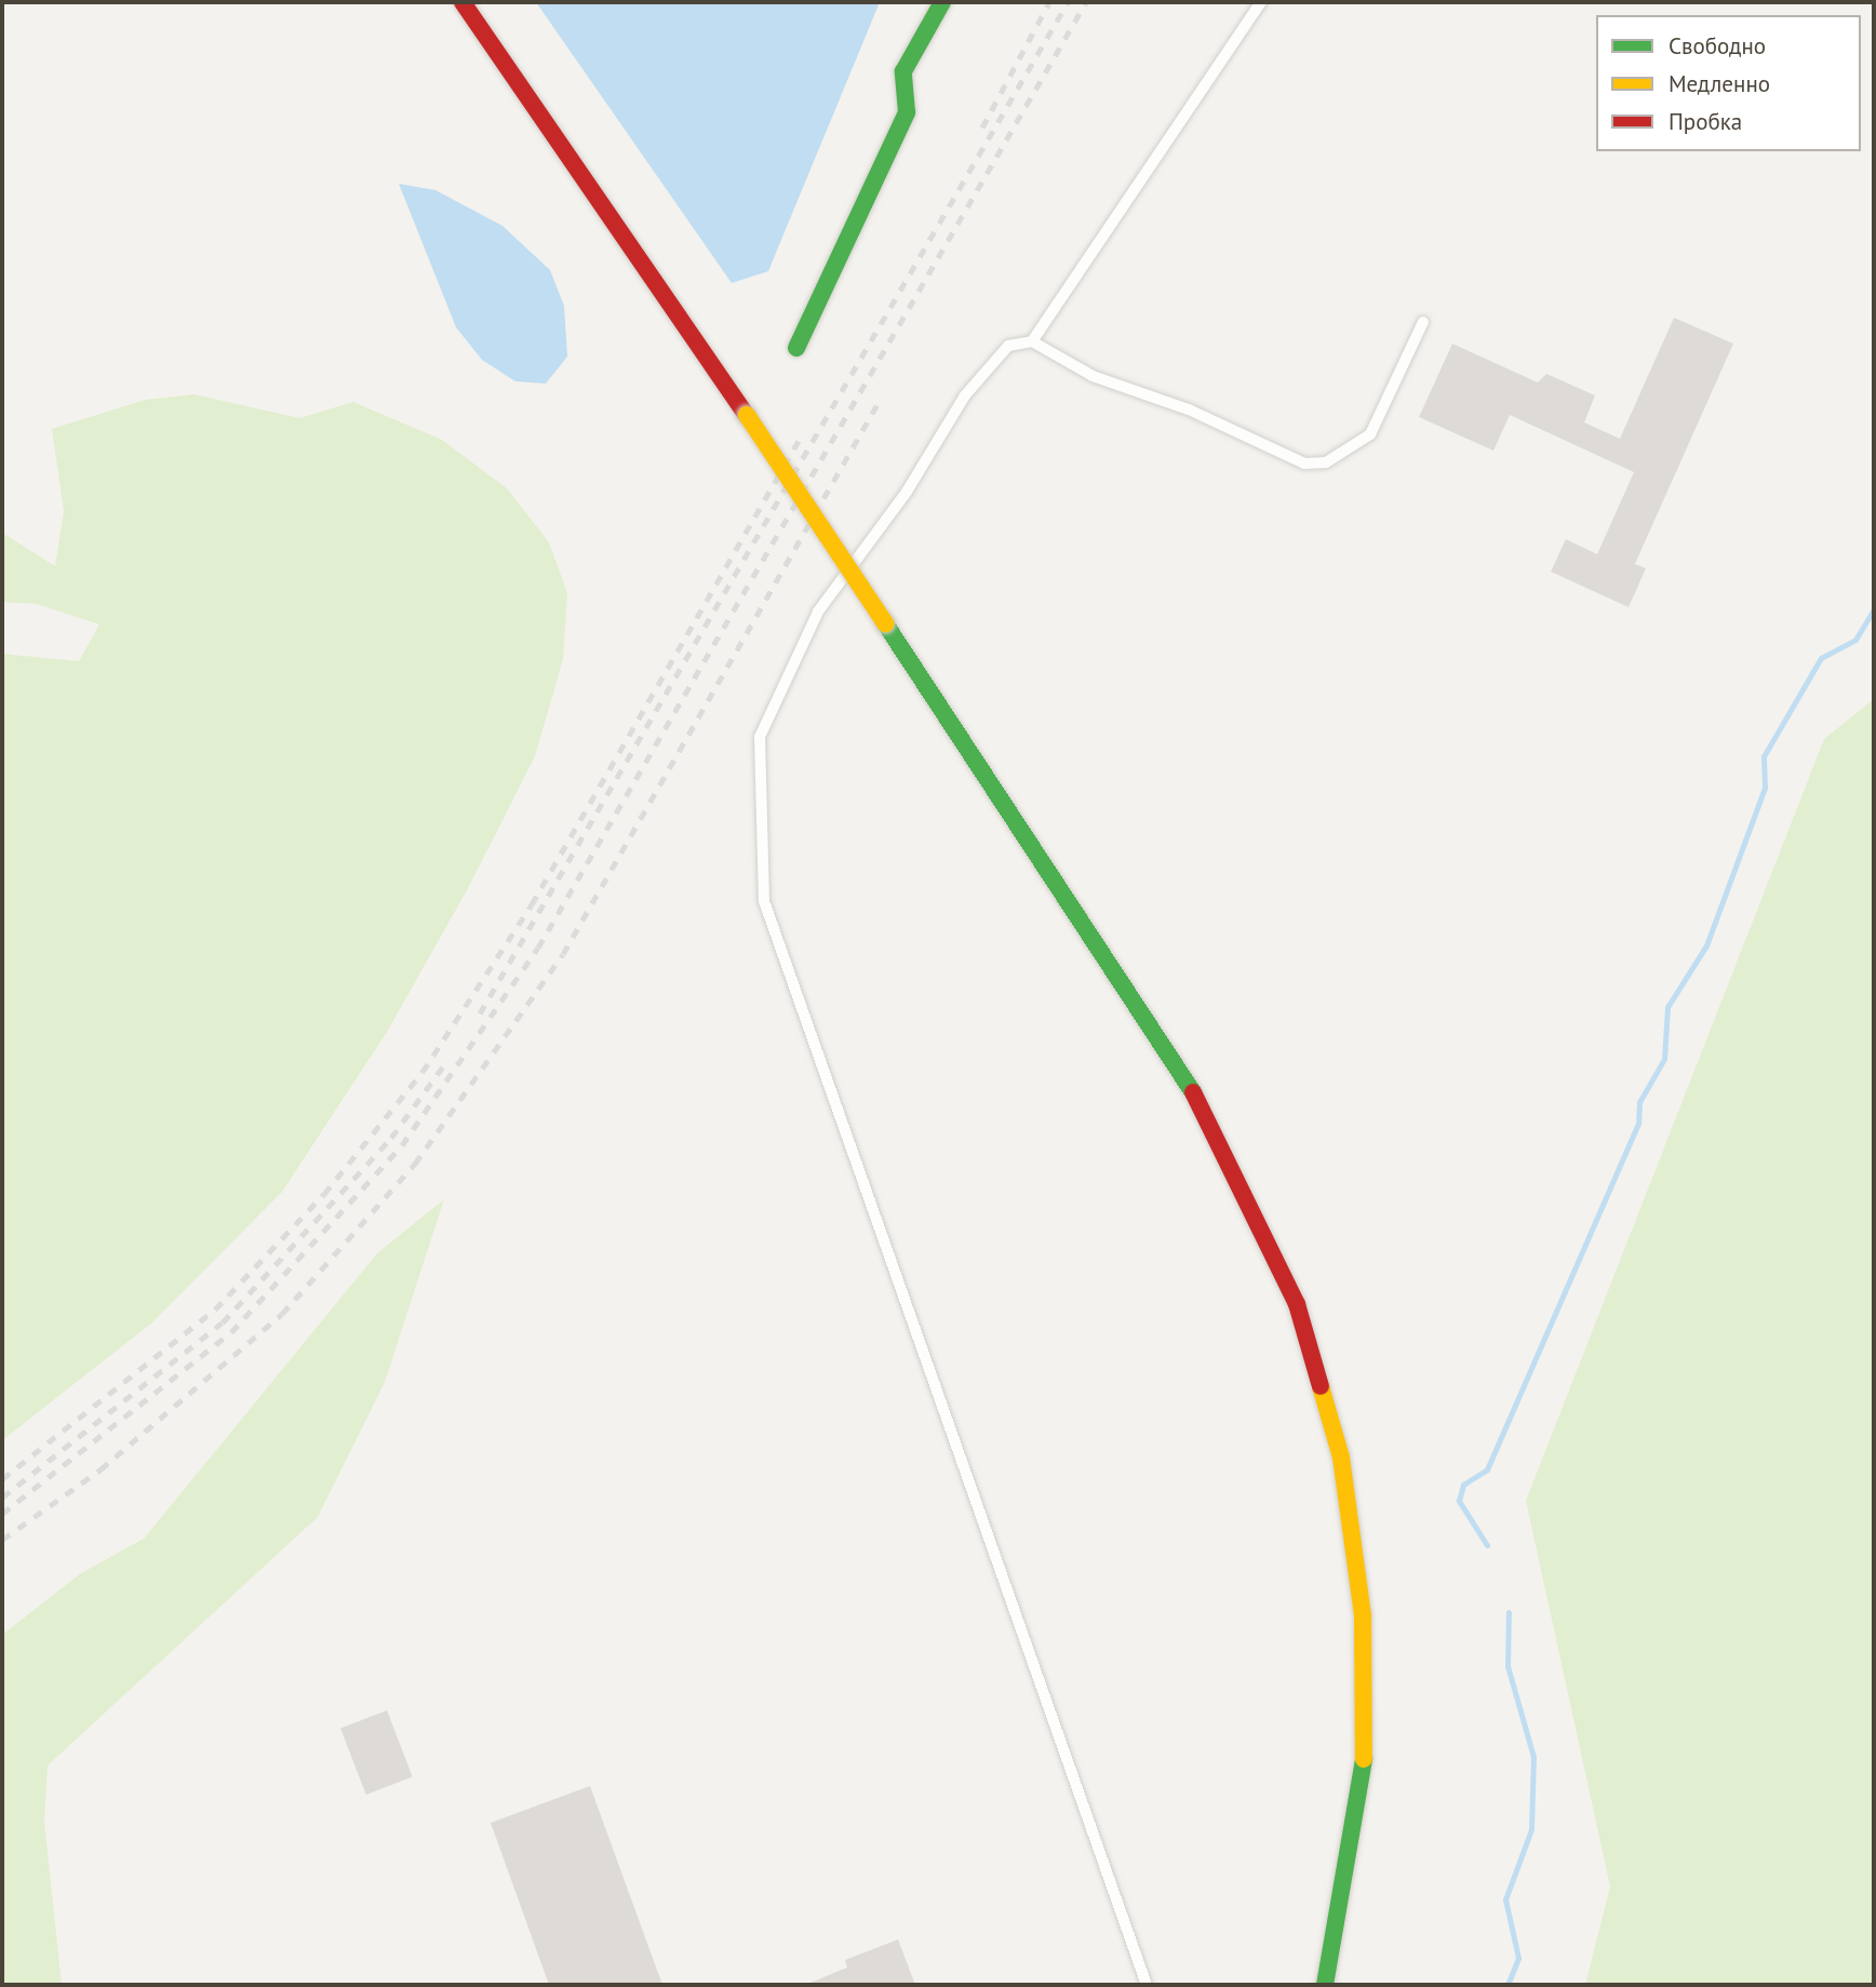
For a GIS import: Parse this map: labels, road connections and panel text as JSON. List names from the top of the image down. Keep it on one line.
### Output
{"legend":["Свободно","Медленно","Пробка"]}
